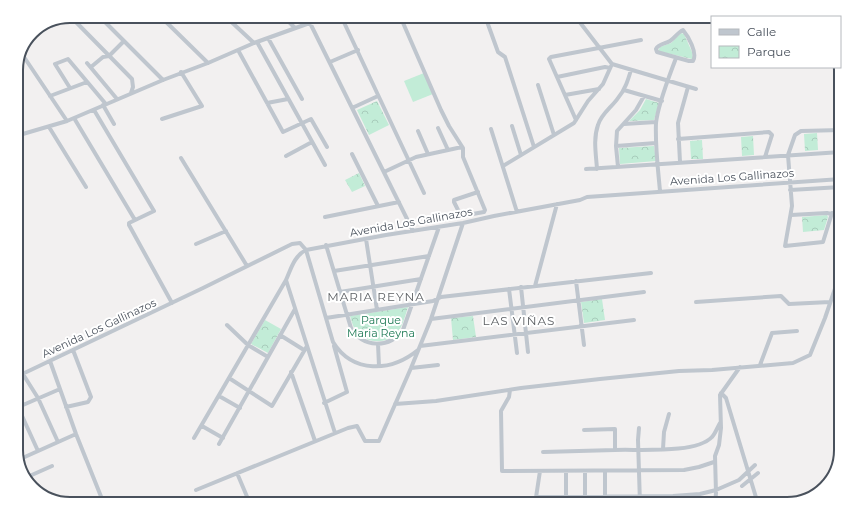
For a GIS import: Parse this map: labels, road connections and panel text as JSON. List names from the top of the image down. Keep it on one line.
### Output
{"streets":{"street":["Avenida Los Gallinazos"]},"districts":["MARIA REYNA","LAS VIÑAS"],"parks":["Parque Maria Reyna"],"legend":["Calle","Parque"]}
